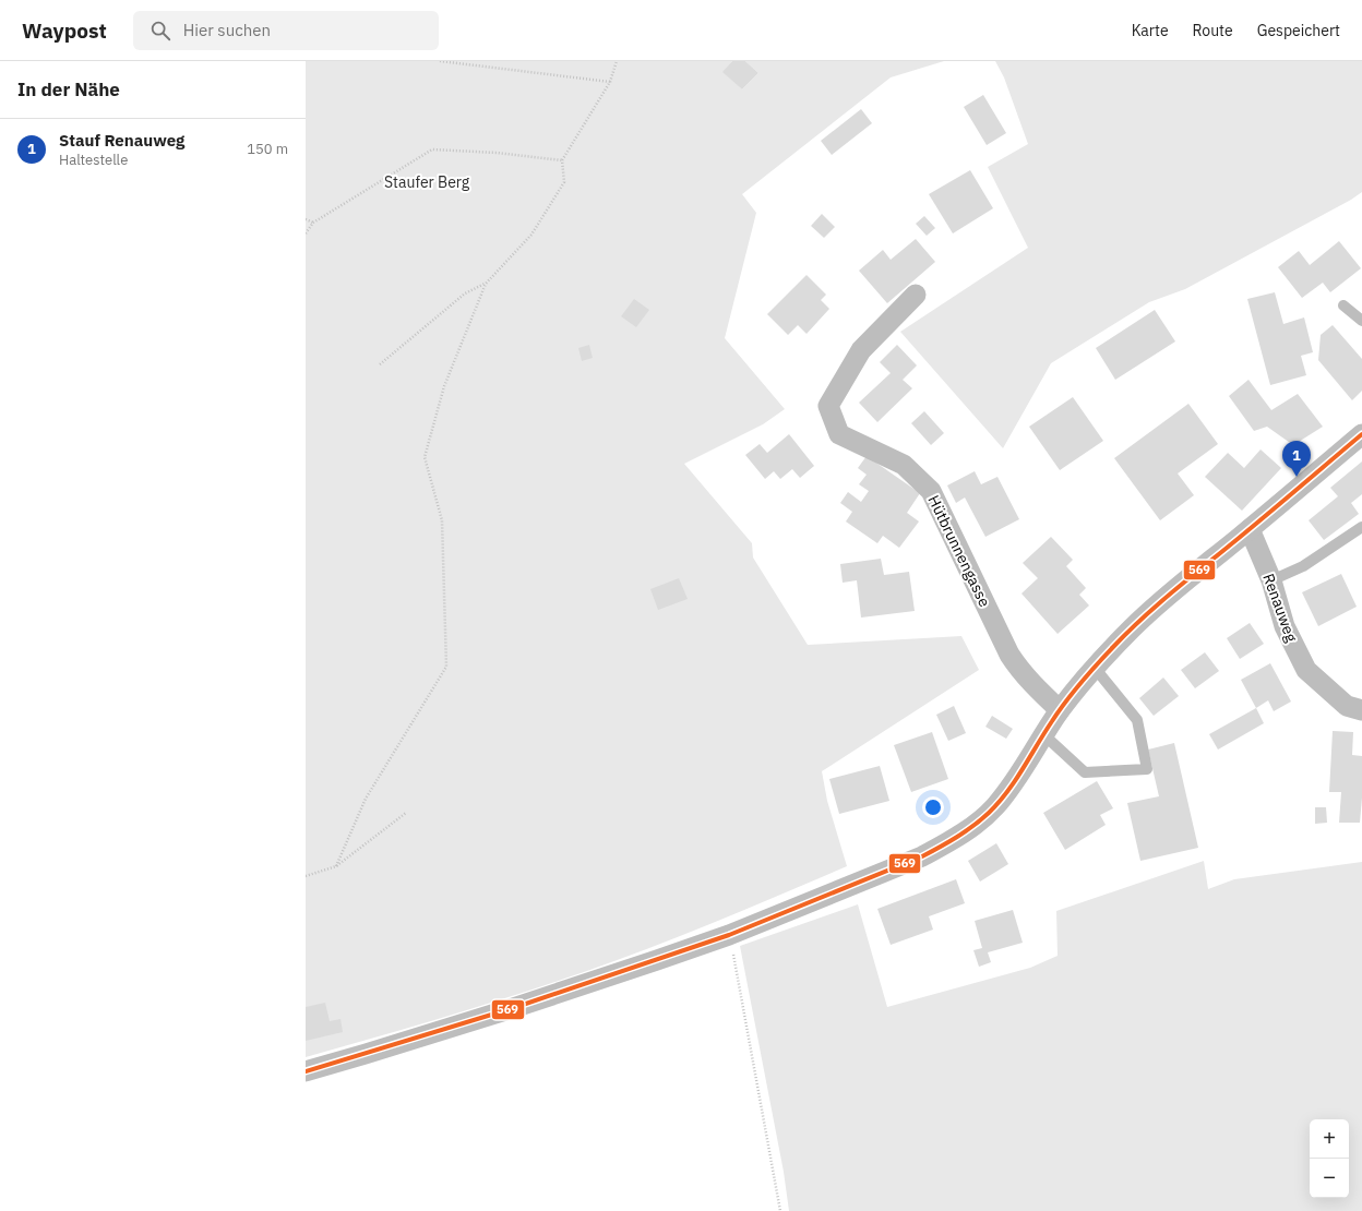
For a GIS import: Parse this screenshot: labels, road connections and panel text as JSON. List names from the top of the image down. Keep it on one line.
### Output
{"streets":{"street":["Hütbrunnengasse","Renauweg"]},"parks":["Staufer Berg"],"lines":["transit line 569"],"page":{"header":"Waypost","search":"Hier suchen","nav":["Karte","Route","Gespeichert"],"heading":"In der Nähe","list":[{"mark":"1","name":"Stauf Renauweg","note":"Haltestelle","value":"150 m"}],"pins":"1","map_buttons":["+","−"]}}
